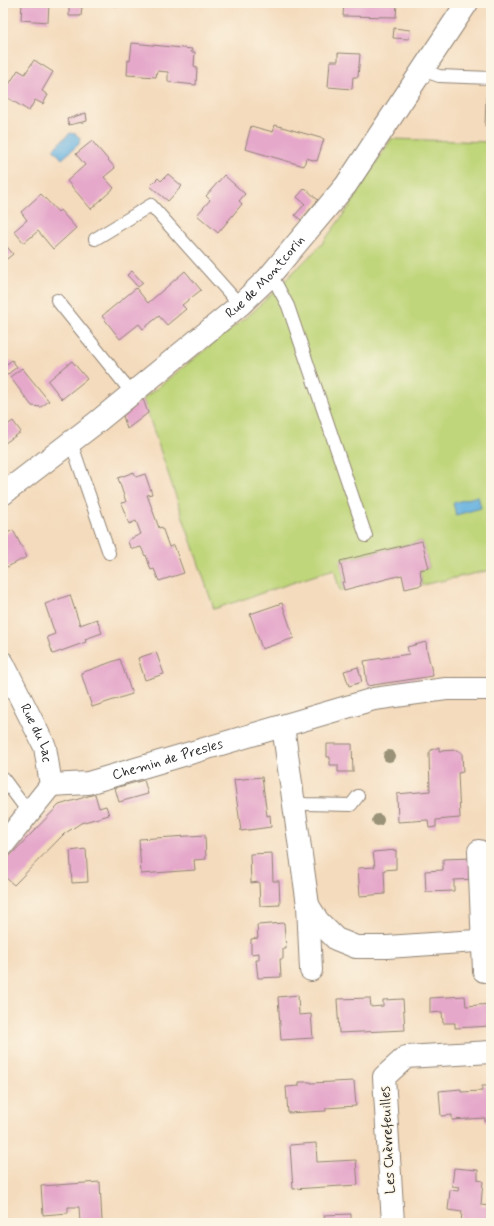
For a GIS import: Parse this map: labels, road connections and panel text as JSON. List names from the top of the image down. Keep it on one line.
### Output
{"streets":{"street":["Rue de Montcorin","Rue du Lac","Chemin de Presles","Les Chèvrefeuilles"]},"crossings":[["Rue du Lac","Chemin de Presles"]]}
